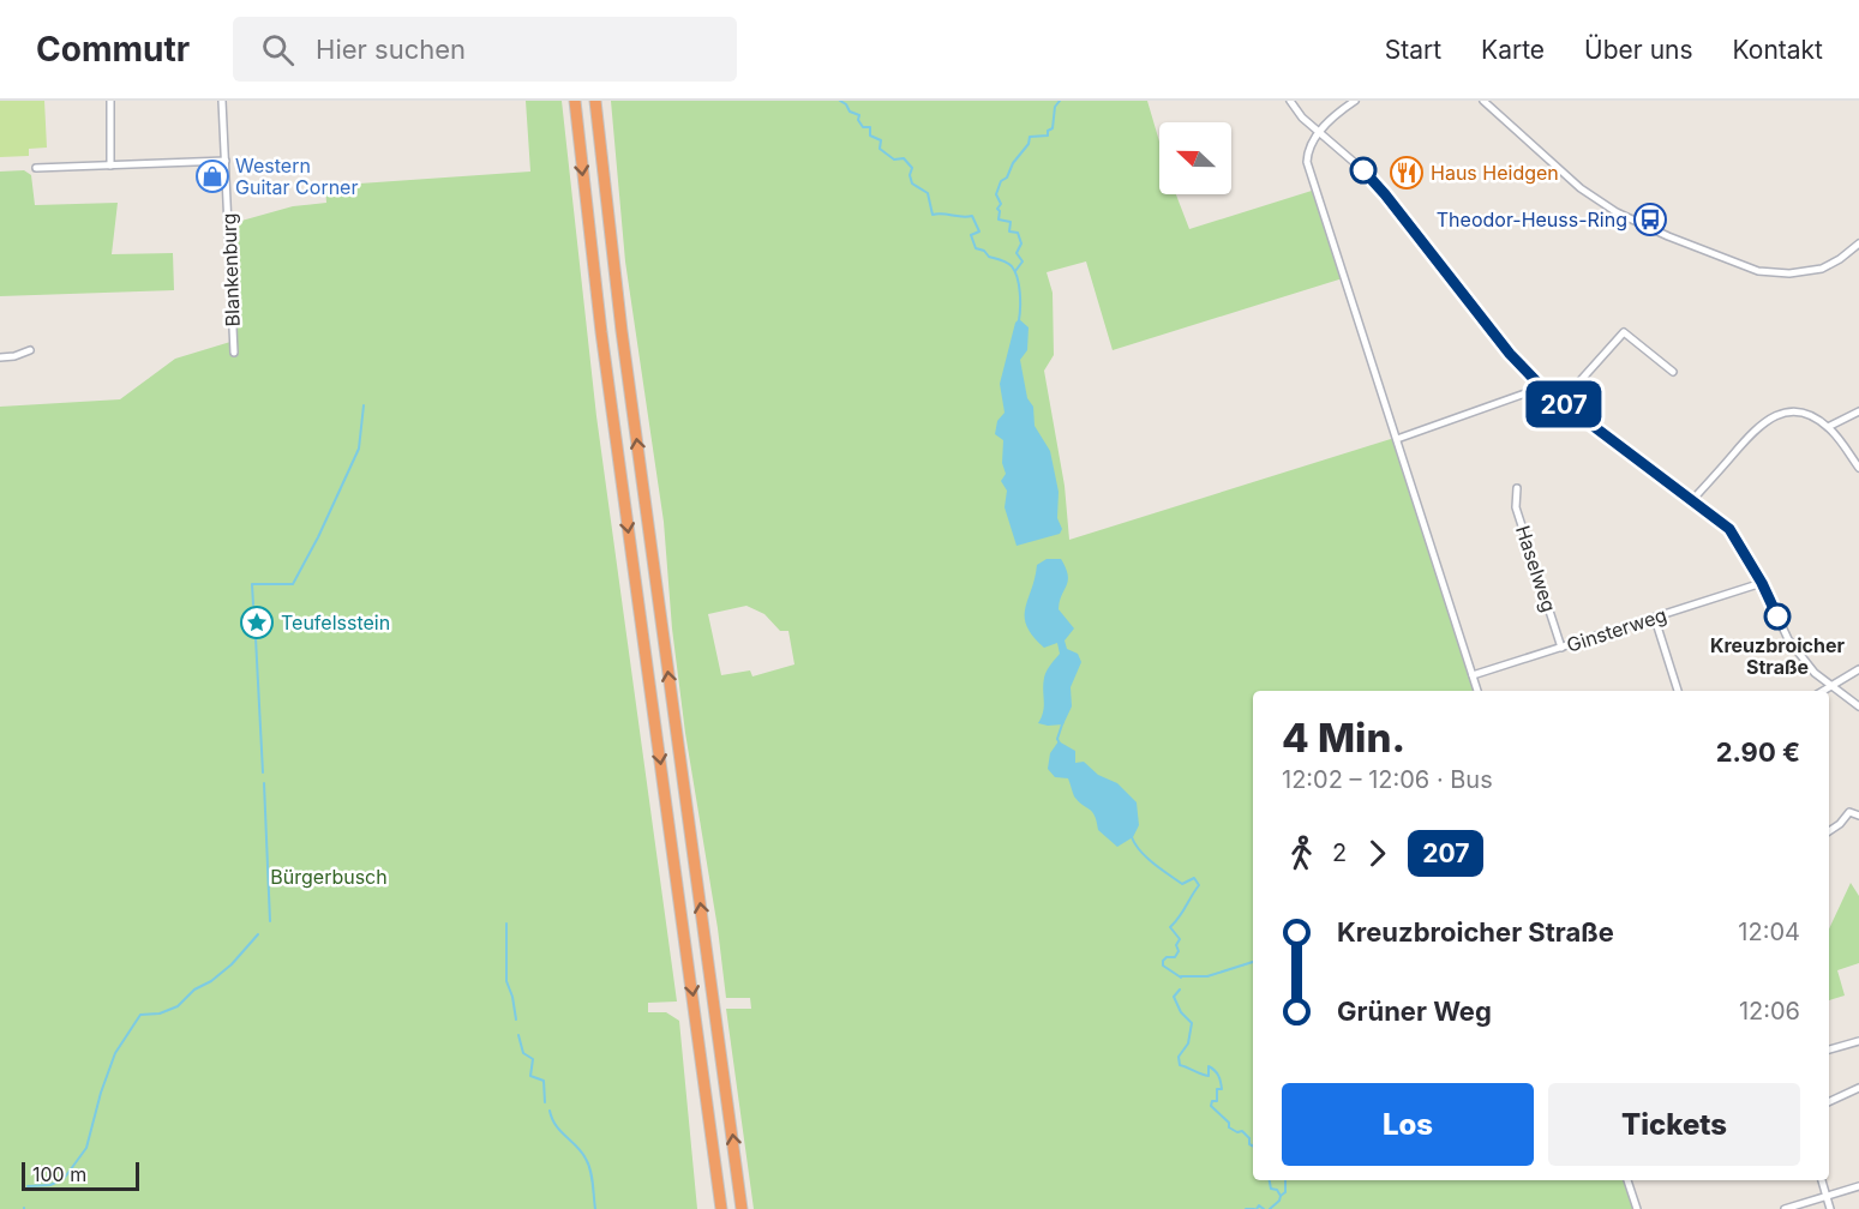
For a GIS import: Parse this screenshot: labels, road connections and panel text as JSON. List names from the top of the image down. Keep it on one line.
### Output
{"streets":{"street":["Blankenburg","Haselweg","Ginsterweg"]},"crossings":[["Haselweg","Ginsterweg"]],"parks":["Bürgerbusch"],"places":{"restaurant":["Haus Heidgen"],"shop":["Western Guitar Corner"],"bus stop":["Theodor-Heuss-Ring"],"other":["Kreuzbroicher Straße"],"place":["Teufelsstein"]},"lines":["bus line 207"],"scale_bar":"100 m","north":"left","page":{"header":"Commutr","search":"Hier suchen","nav":["Start","Karte","Über uns","Kontakt"],"on_map":"207","heading":["4 Min.","12:02 – 12:06 · Bus","2.90 €"],"legs":["2","207"],"list":[{"name":"Kreuzbroicher Straße","value":"12:04"},{"name":"Grüner Weg","value":"12:06"}],"buttons":["Los","Tickets"],"scale":"100 m"}}
